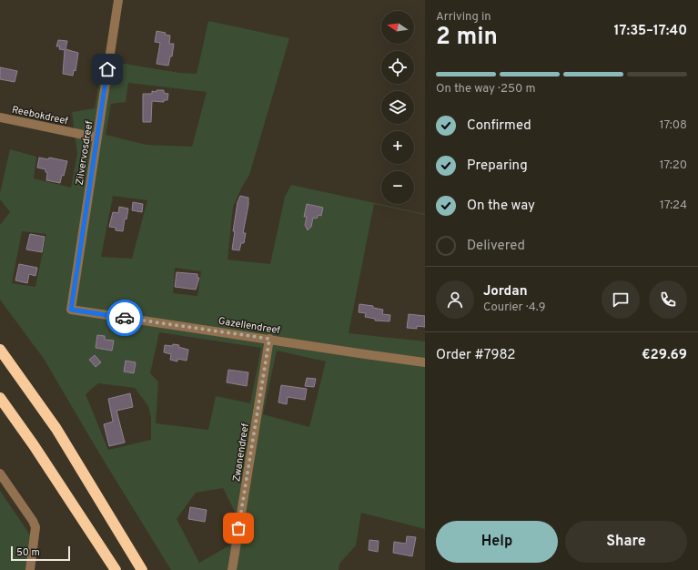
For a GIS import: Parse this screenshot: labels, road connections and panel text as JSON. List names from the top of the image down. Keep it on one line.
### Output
{"streets":{"street":["Reebokdreef","Zilvervosdreef","Gazellendreef","Zwanendreef"]},"crossings":[["Reebokdreef","Zilvervosdreef"],["Zilvervosdreef","Gazellendreef"],["Gazellendreef","Zwanendreef"]],"scale_bar":"50 m","north":"left","page":{"heading":["2 min","Arriving in","17:35–17:40"],"panel":["Jordan","Courier · 4.9","Order #7982","€29.69"],"map_buttons":["+","−"],"bar":"On the way · 250 m","list":[["Confirmed","17:08"],["Preparing","17:20"],["On the way","17:24"],"Delivered"],"buttons":["Help","Share"],"scale":"50 m"}}
